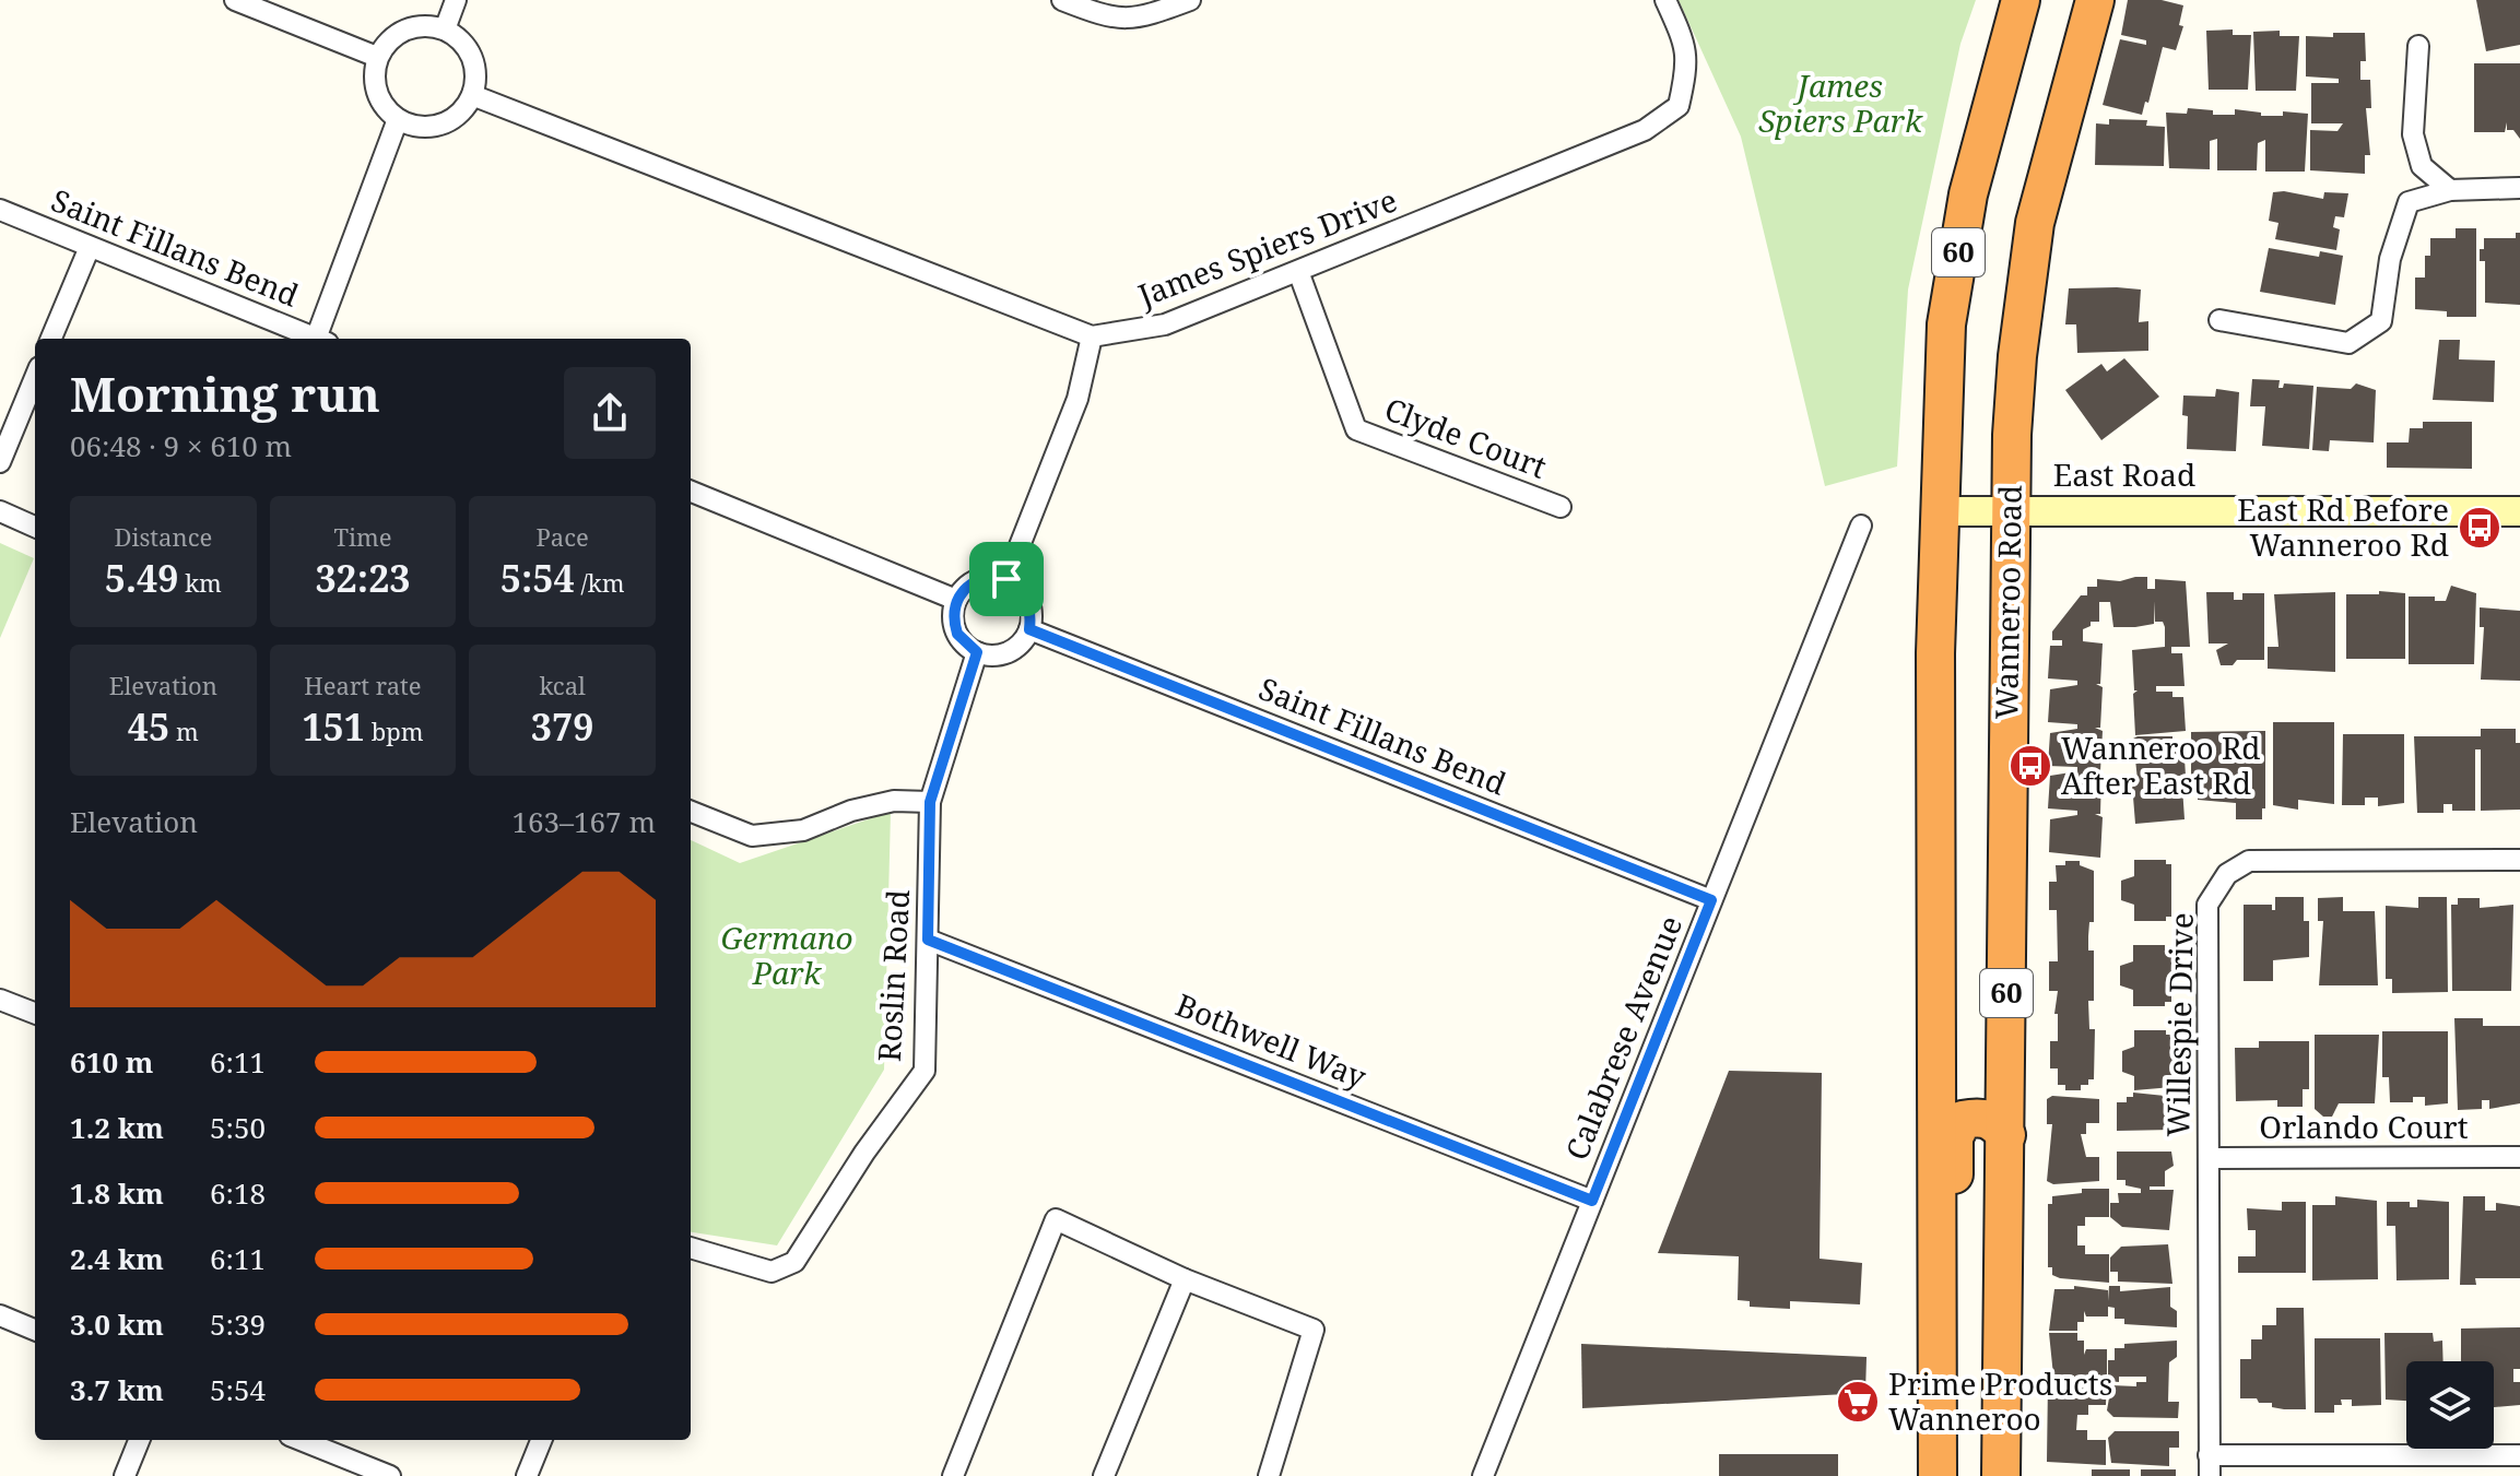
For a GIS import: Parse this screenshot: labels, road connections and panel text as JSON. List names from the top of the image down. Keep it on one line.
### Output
{"streets":{"highway":["60","Wanneroo Road"],"street":["Saint Fillans Bend","James Spiers Drive","Clyde Court","East Road","Roslin Road","Willespie Drive","Calabrese Avenue","Bothwell Way","Orlando Court"]},"crossings":[["Saint Fillans Bend","Roslin Road"],["Saint Fillans Bend","Calabrese Avenue"],["James Spiers Drive","Clyde Court"],["60","East Road"],["60","Wanneroo Road"],["East Road","Wanneroo Road"],["Roslin Road","Bothwell Way"],["Willespie Drive","Orlando Court"],["Calabrese Avenue","Bothwell Way"]],"parks":["James Spiers Park","Germano Park"],"places":{"bus stop":["East Rd Before Wanneroo Rd","Wanneroo Rd After East Rd"],"supermarket":["Prime Products Wanneroo"]},"page":{"heading":["Morning run","06:48 · 9 × 610 m"],"stats":[["Distance","5.49 km"],["Time","32:23"],["Pace","5:54 /km"],["Elevation","45 m"],["Heart rate","151 bpm"],["kcal","379"]],"chart":["Elevation","163–167 m"],"list":[{"name":"610 m","note":"6:11"},{"name":"1.2 km","note":"5:50"},{"name":"1.8 km","note":"6:18"},{"name":"2.4 km","note":"6:11"},{"name":"3.0 km","note":"5:39"},{"name":"3.7 km","note":"5:54"}]}}
